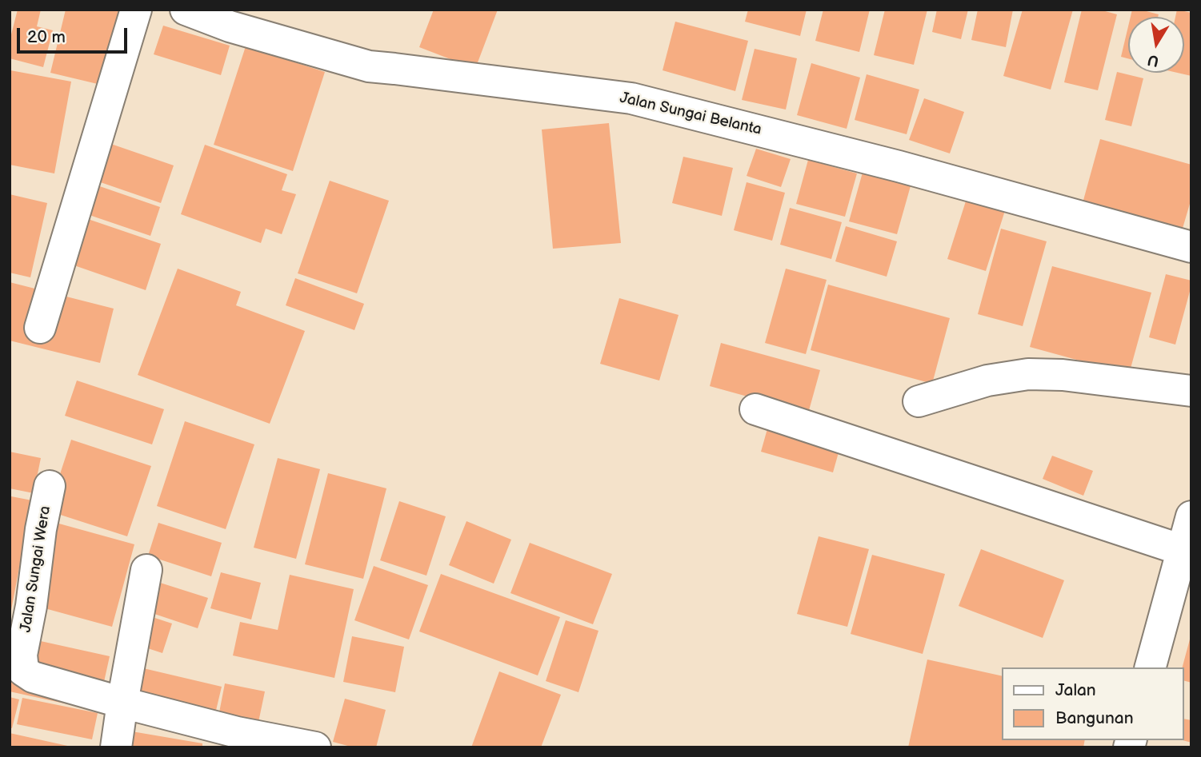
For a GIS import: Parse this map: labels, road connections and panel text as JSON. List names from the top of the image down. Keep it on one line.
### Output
{"streets":{"street":["Jalan Sungai Belanta","Jalan Sungai Wera"]},"legend":["Jalan","Bangunan"],"scale_bar":"20 m","north":"bottom"}
